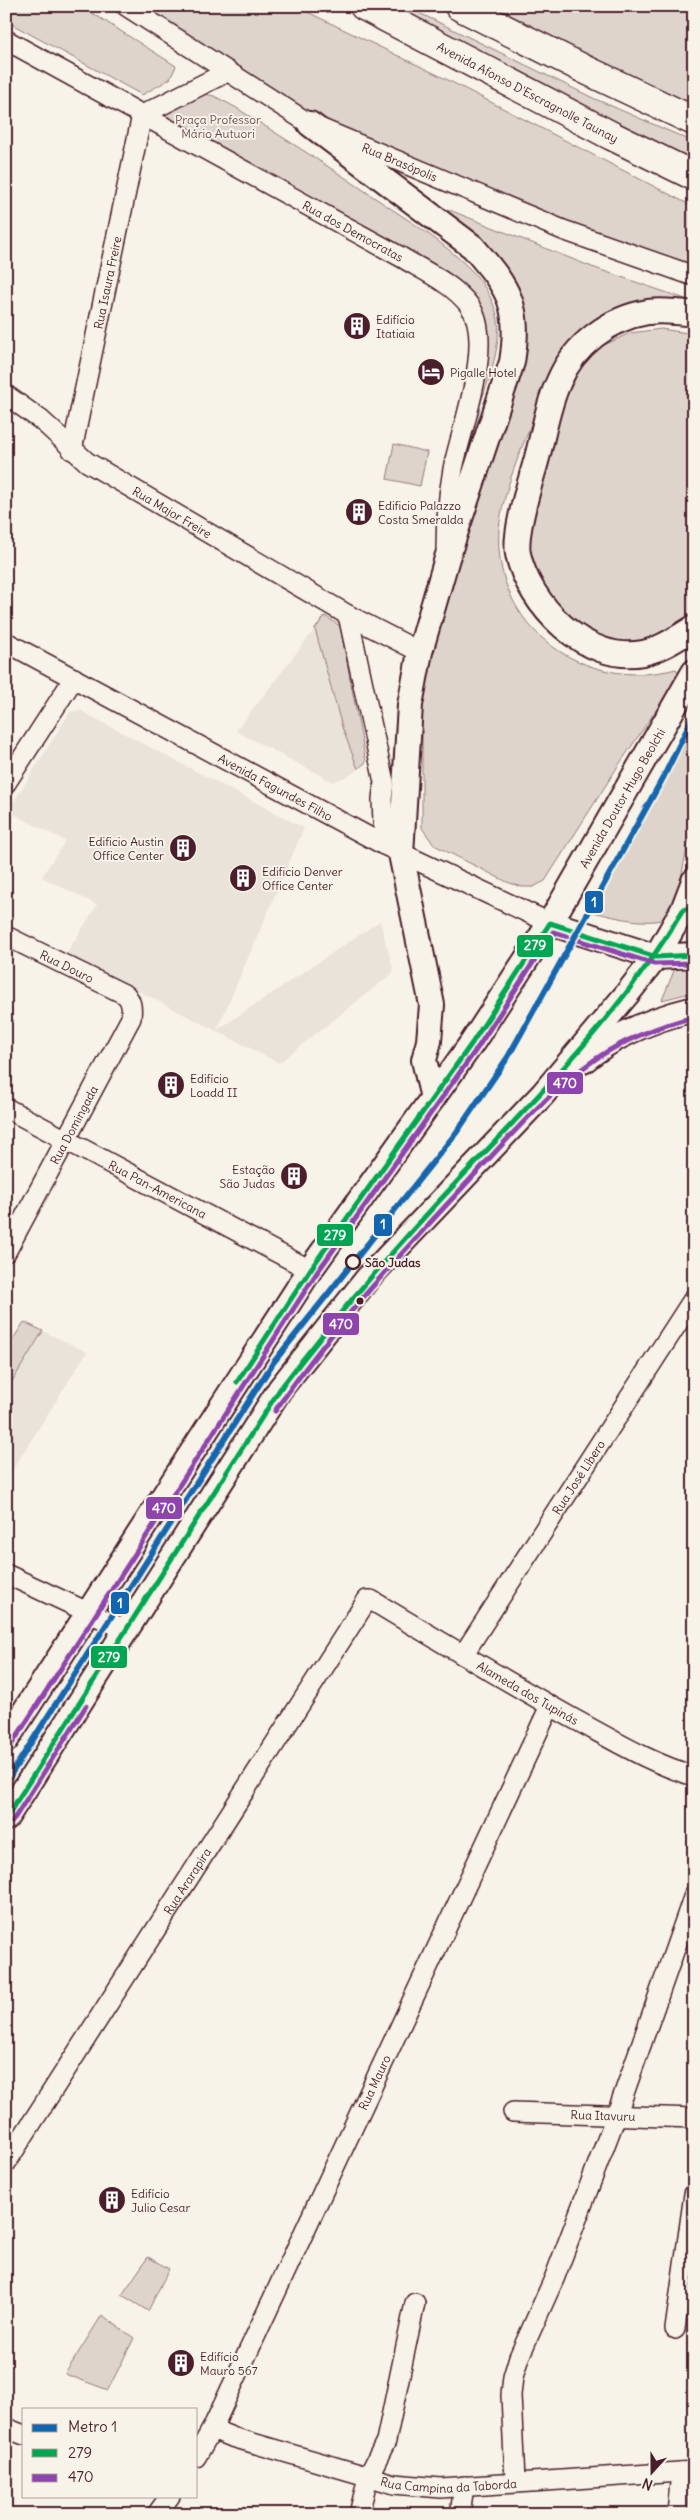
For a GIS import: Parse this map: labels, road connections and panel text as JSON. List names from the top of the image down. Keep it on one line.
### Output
{"streets":{"highway":["Avenida Afonso D'Escragnolle Taunay"],"main road":["Avenida Doutor Hugo Beolchi"],"street":["Rua Brasópolis","Rua dos Democratas","Rua Isaura Freire","Rua Major Freire","Avenida Fagundes Filho","Rua Douro","Rua Domingada","Rua Pan-Americana","Rua José Líbero","Alameda dos Tupinás","Rua Ararapira","Rua Mauro","Rua Itavuru","Rua Campina da Taborda"]},"crossings":[["Rua dos Democratas","Rua Isaura Freire"],["Rua Isaura Freire","Rua Major Freire"],["Avenida Fagundes Filho","Avenida Doutor Hugo Beolchi"],["Avenida Doutor Hugo Beolchi","Rua Pan-Americana"],["Rua Douro","Rua Domingada"],["Rua Domingada","Rua Pan-Americana"],["Rua José Líbero","Alameda dos Tupinás"],["Alameda dos Tupinás","Rua Ararapira"],["Alameda dos Tupinás","Rua Mauro"],["Rua Mauro","Rua Campina da Taborda"]],"parks":["Praça Professor Mário Autuori"],"places":{"building":["Edifício Itatiaia","Edificio Palazzo Costa Smeralda","Edificio Austin Office Center","Edificio Denver Office Center","Edifício Loadd II","Estação São Judas","Edifício Julio Cesar","Edifício Mauro 567"],"hotel":["Pigalle Hotel"],"other":["São Judas"]},"lines":["metro line 1","transit line 279","transit line 470"],"legend":["Metro 1","279","470"],"north":"bottom"}
